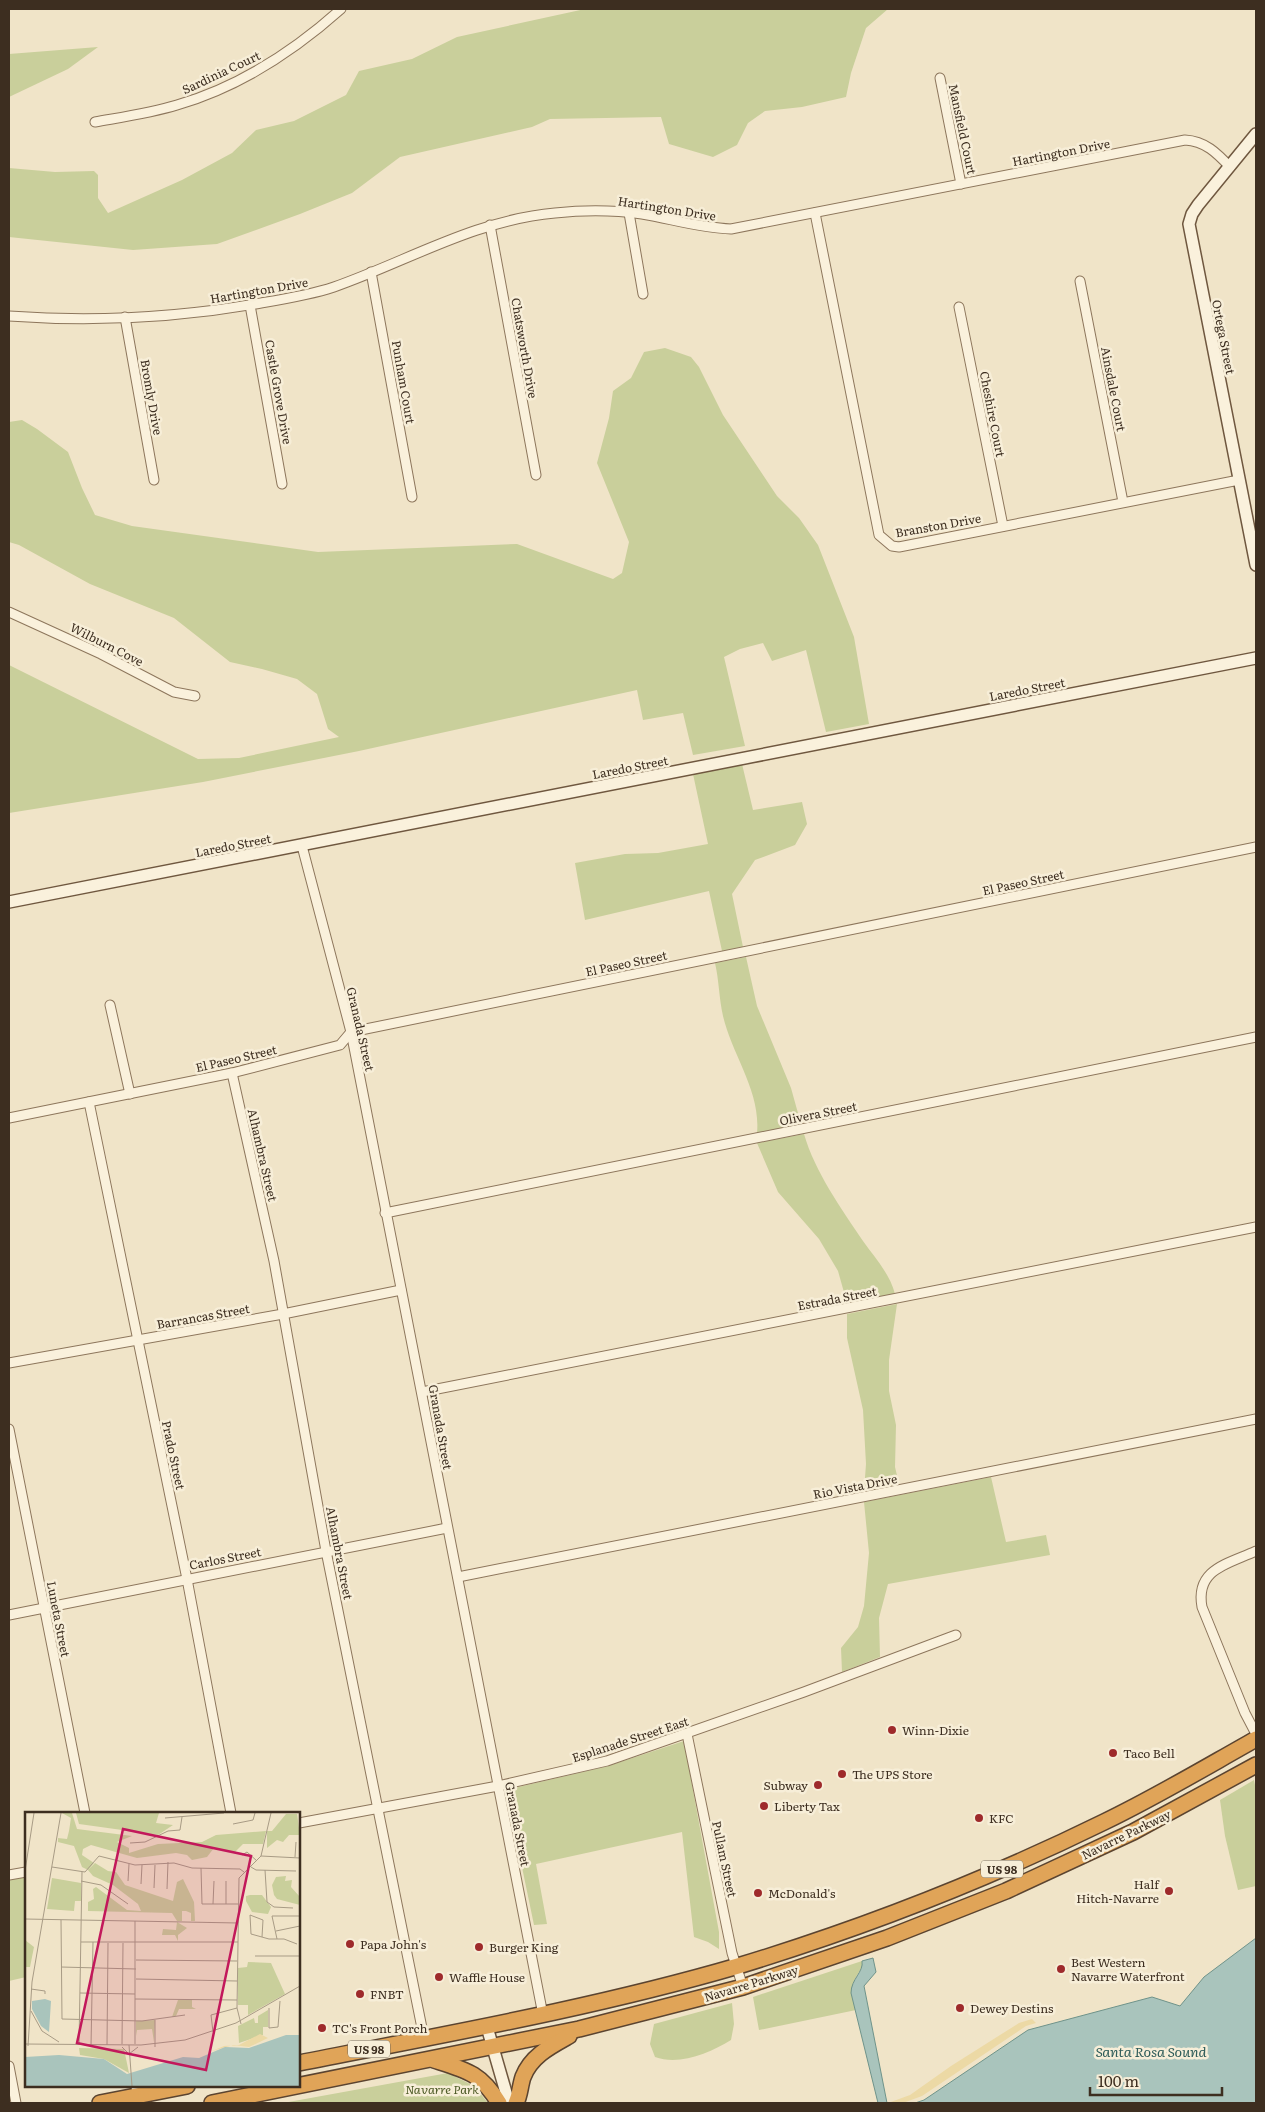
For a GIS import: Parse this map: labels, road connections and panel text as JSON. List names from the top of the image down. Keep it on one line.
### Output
{"streets":{"highway":["Navarre Parkway","US 98"],"street":["Sardinia Court","Mansfield Court","Hartington Drive","Ortega Street","Chatsworth Drive","Punham Court","Ainsdale Court","Castle Grove Drive","Bromly Drive","Cheshire Court","Branston Drive","Wilburn Cove","Laredo Street","El Paseo Street","Granada Street","Olivera Street","Alhambra Street","Estrada Street","Barrancas Street","Prado Street","Rio Vista Drive","Carlos Street","Luneta Street","Esplanade Street East","Pullam Street"]},"crossings":[["Mansfield Court","Hartington Drive"],["Hartington Drive","Ortega Street"],["Hartington Drive","Chatsworth Drive"],["Hartington Drive","Punham Court"],["Hartington Drive","Castle Grove Drive"],["Hartington Drive","Bromly Drive"],["Hartington Drive","Branston Drive"],["Ortega Street","Branston Drive"],["Ainsdale Court","Branston Drive"],["Cheshire Court","Branston Drive"],["Laredo Street","Granada Street"],["El Paseo Street","Granada Street"],["El Paseo Street","Alhambra Street"],["El Paseo Street","Prado Street"],["Granada Street","Olivera Street"],["Granada Street","Estrada Street"],["Granada Street","Barrancas Street"],["Granada Street","Rio Vista Drive"],["Granada Street","Carlos Street"],["Granada Street","Esplanade Street East"],["Granada Street","Navarre Parkway"],["Alhambra Street","Barrancas Street"],["Alhambra Street","Carlos Street"],["Alhambra Street","Esplanade Street East"],["Alhambra Street","Navarre Parkway"],["Barrancas Street","Prado Street"],["Prado Street","Carlos Street"],["Carlos Street","Luneta Street"],["Esplanade Street East","Pullam Street"],["Navarre Parkway","Pullam Street"]],"water":["Santa Rosa Sound"],"parks":["Navarre Park"],"places":["Winn-Dixie","Taco Bell","The UPS Store","Subway","Liberty Tax","KFC","Half Hitch-Navarre","McDonald's","Papa John's","Burger King","Best Western Navarre Waterfront","Waffle House","FNBT","Dewey Destins","TC's Front Porch"],"scale_bar":"100 m"}
